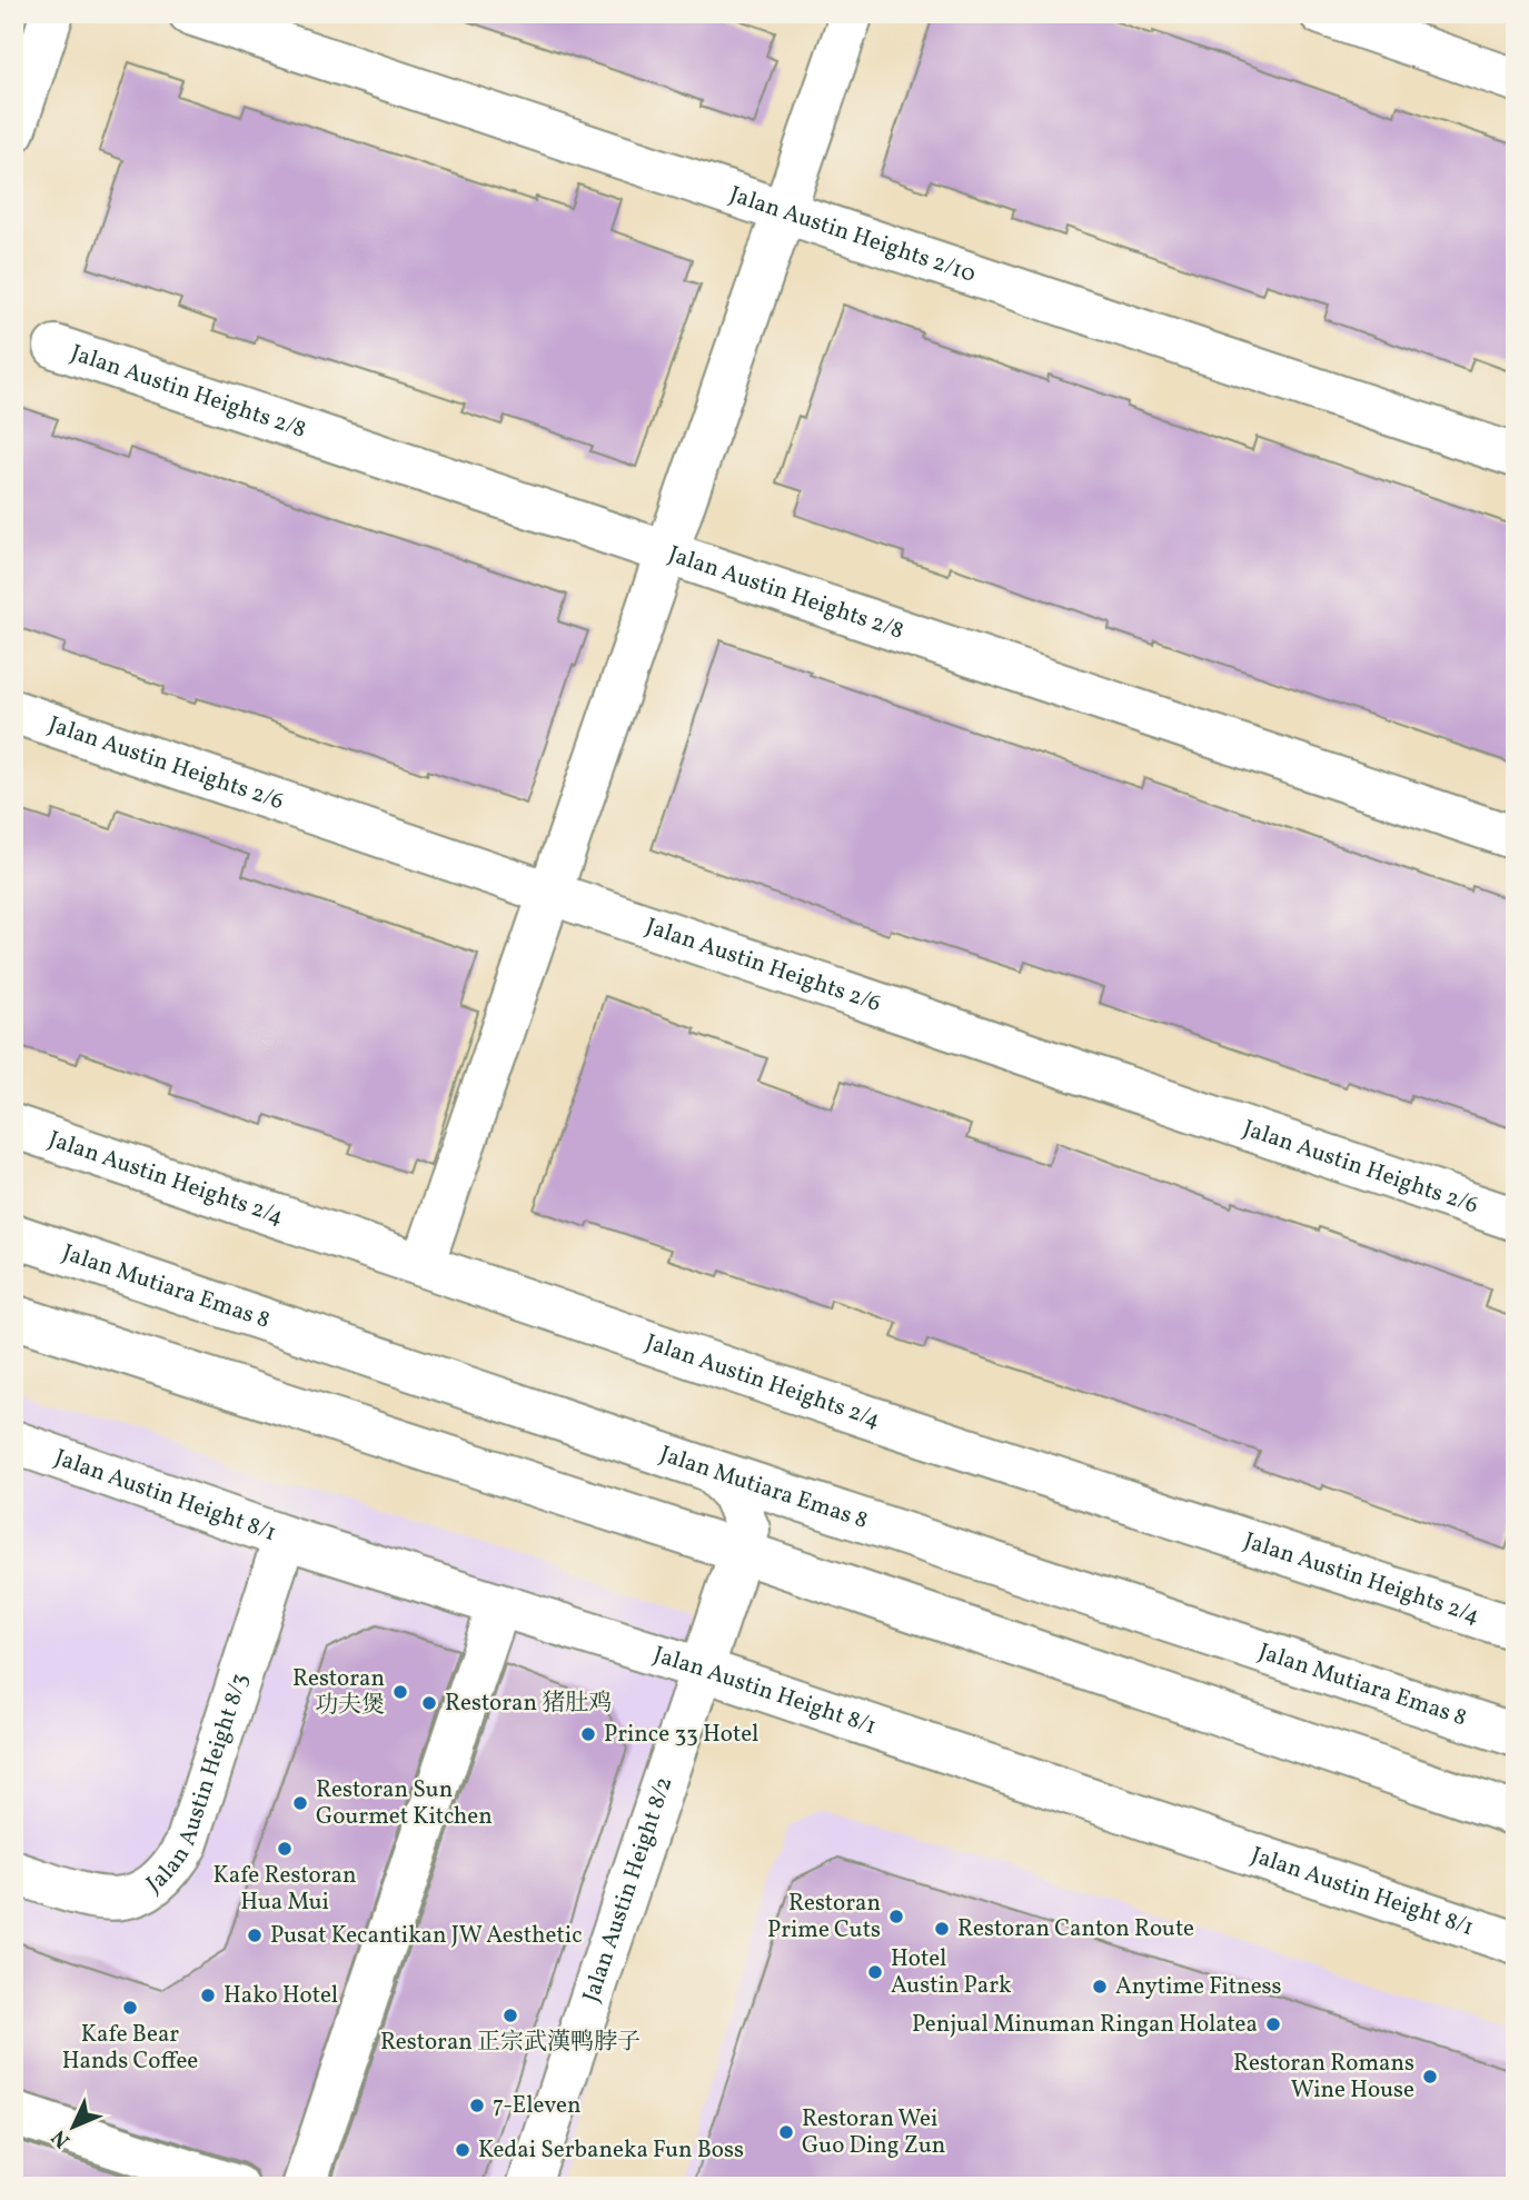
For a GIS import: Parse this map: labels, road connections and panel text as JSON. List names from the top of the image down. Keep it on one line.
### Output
{"streets":{"street":["Jalan Austin Heights 2/10","Jalan Austin Heights 2/8","Jalan Austin Heights 2/6","Jalan Austin Heights 2/4","Jalan Mutiara Emas 8","Jalan Austin Height 8/1","Jalan Austin Height 8/3","Jalan Austin Height 8/2"]},"crossings":[["Jalan Mutiara Emas 8","Jalan Austin Height 8/2"],["Jalan Austin Height 8/1","Jalan Austin Height 8/3"],["Jalan Austin Height 8/1","Jalan Austin Height 8/2"]],"places":["Restoran 功夫煲","Restoran 猪肚鸡","Prince 33 Hotel","Restoran Sun Gourmet Kitchen","Kafe Restoran Hua Mui","Restoran Prime Cuts","Restoran Canton Route","Pusat Kecantikan JW Aesthetic","Hotel Austin Park","Anytime Fitness","Hako Hotel","Kafe Bear Hands Coffee","Restoran 正宗武漢鸭脖子","Penjual Minuman Ringan Holatea","Restoran Romans Wine House","7-Eleven","Restoran Wei Guo Ding Zun","Kedai Serbaneka Fun Boss"],"north":"bottom left"}
